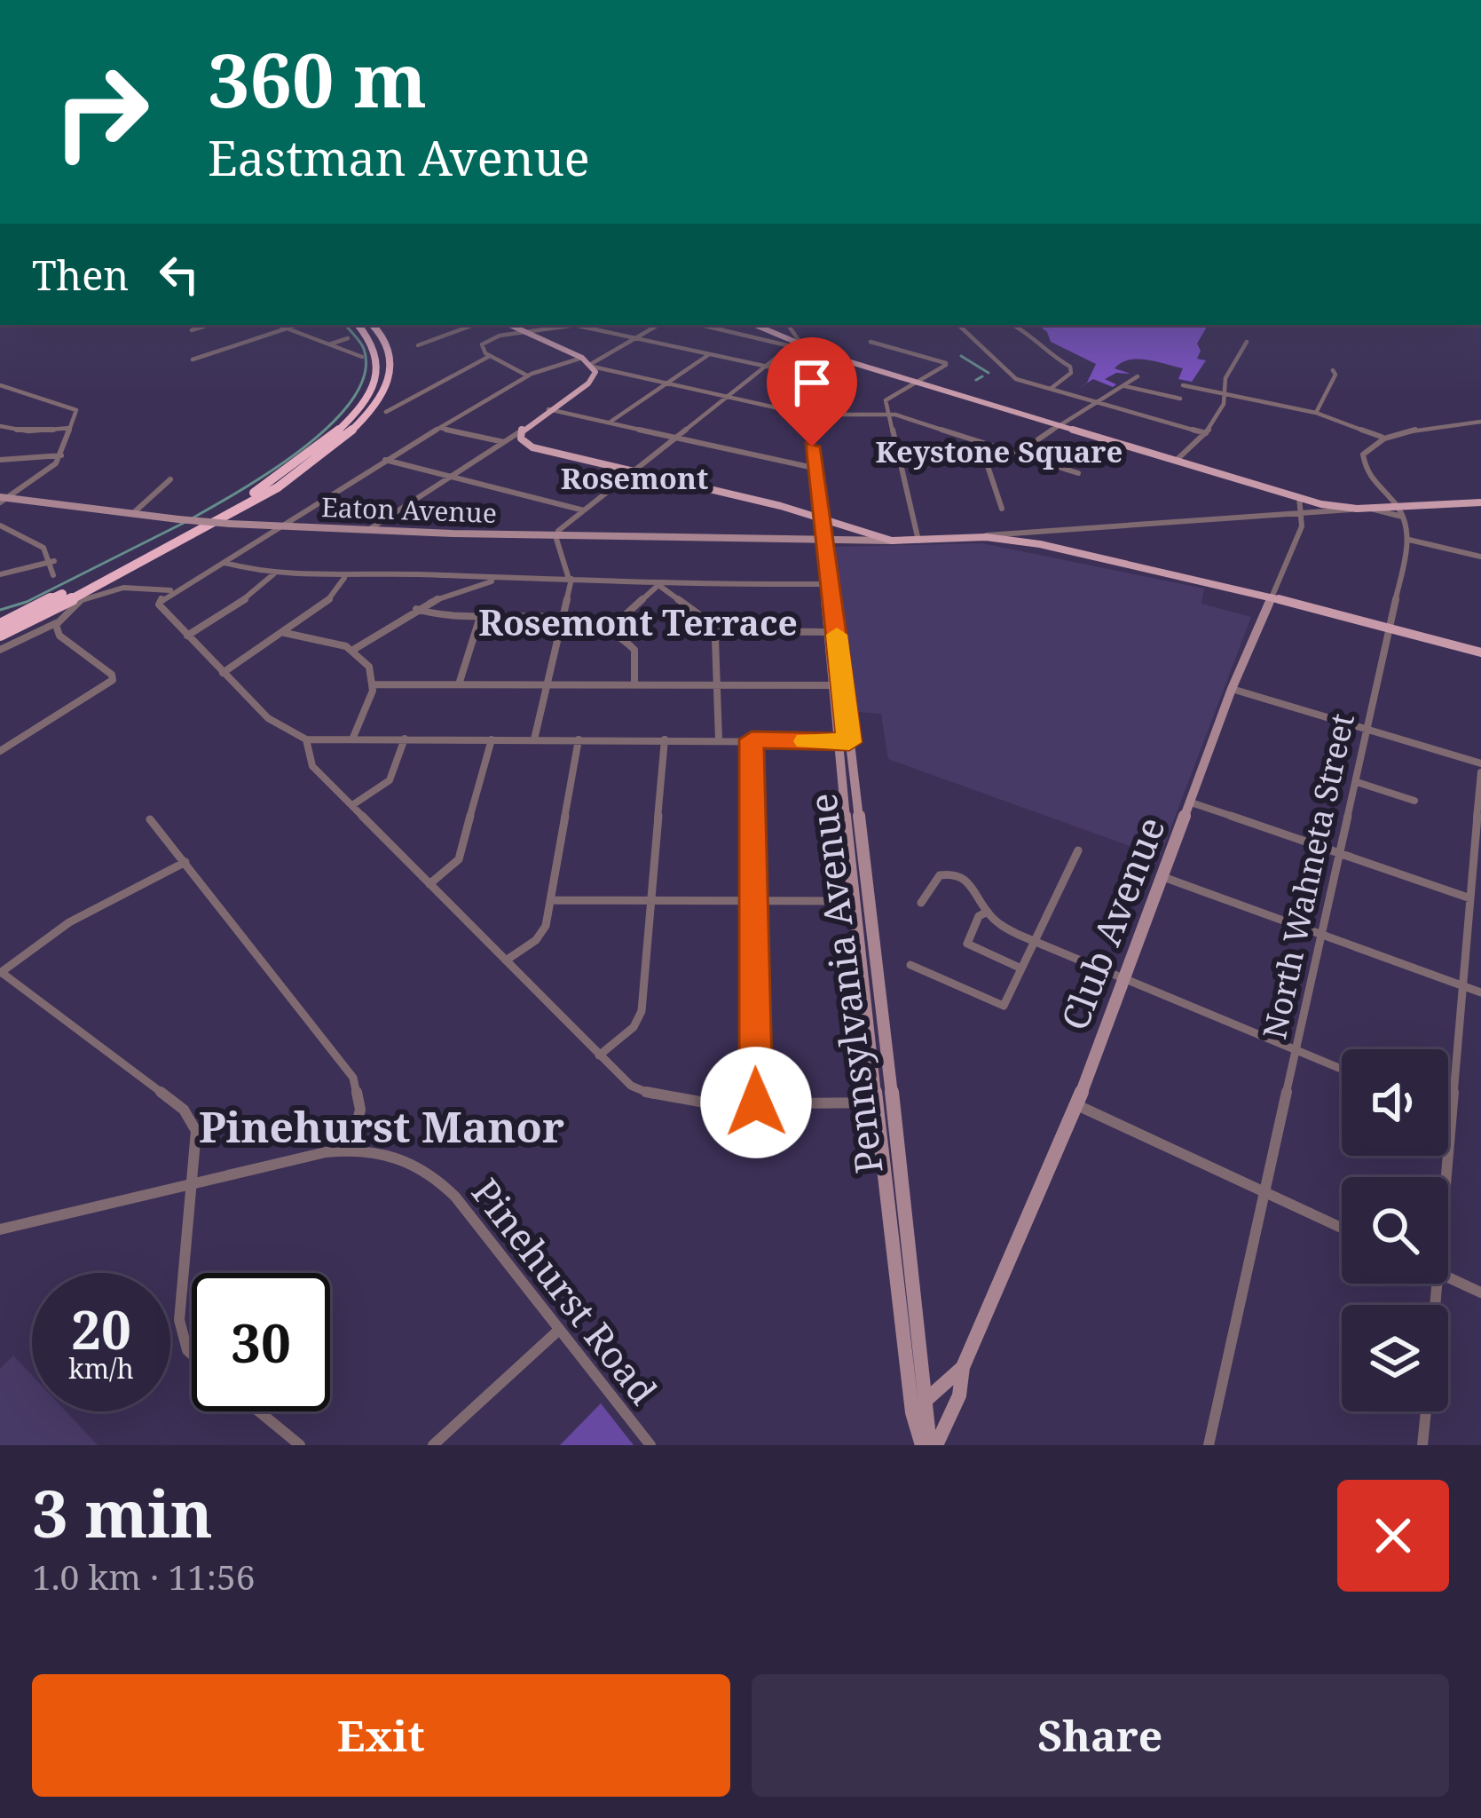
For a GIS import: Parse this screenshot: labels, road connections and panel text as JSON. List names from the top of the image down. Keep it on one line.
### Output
{"streets":{"street":["Eaton Avenue","North Wahneta Street","Club Avenue","Pennsylvania Avenue","Pinehurst Road"]},"crossings":[["Eaton Avenue","Pennsylvania Avenue"],["Club Avenue","Pennsylvania Avenue"]],"districts":["Keystone Square","Rosemont","Rosemont Terrace","Pinehurst Manor"],"page":{"turn":["360 m","Eastman Avenue"],"then":"Then","speed":"20 km/h","limit":"30","heading":["3 min","1.0 km · 11:56"],"buttons":["Exit","Share"]}}
